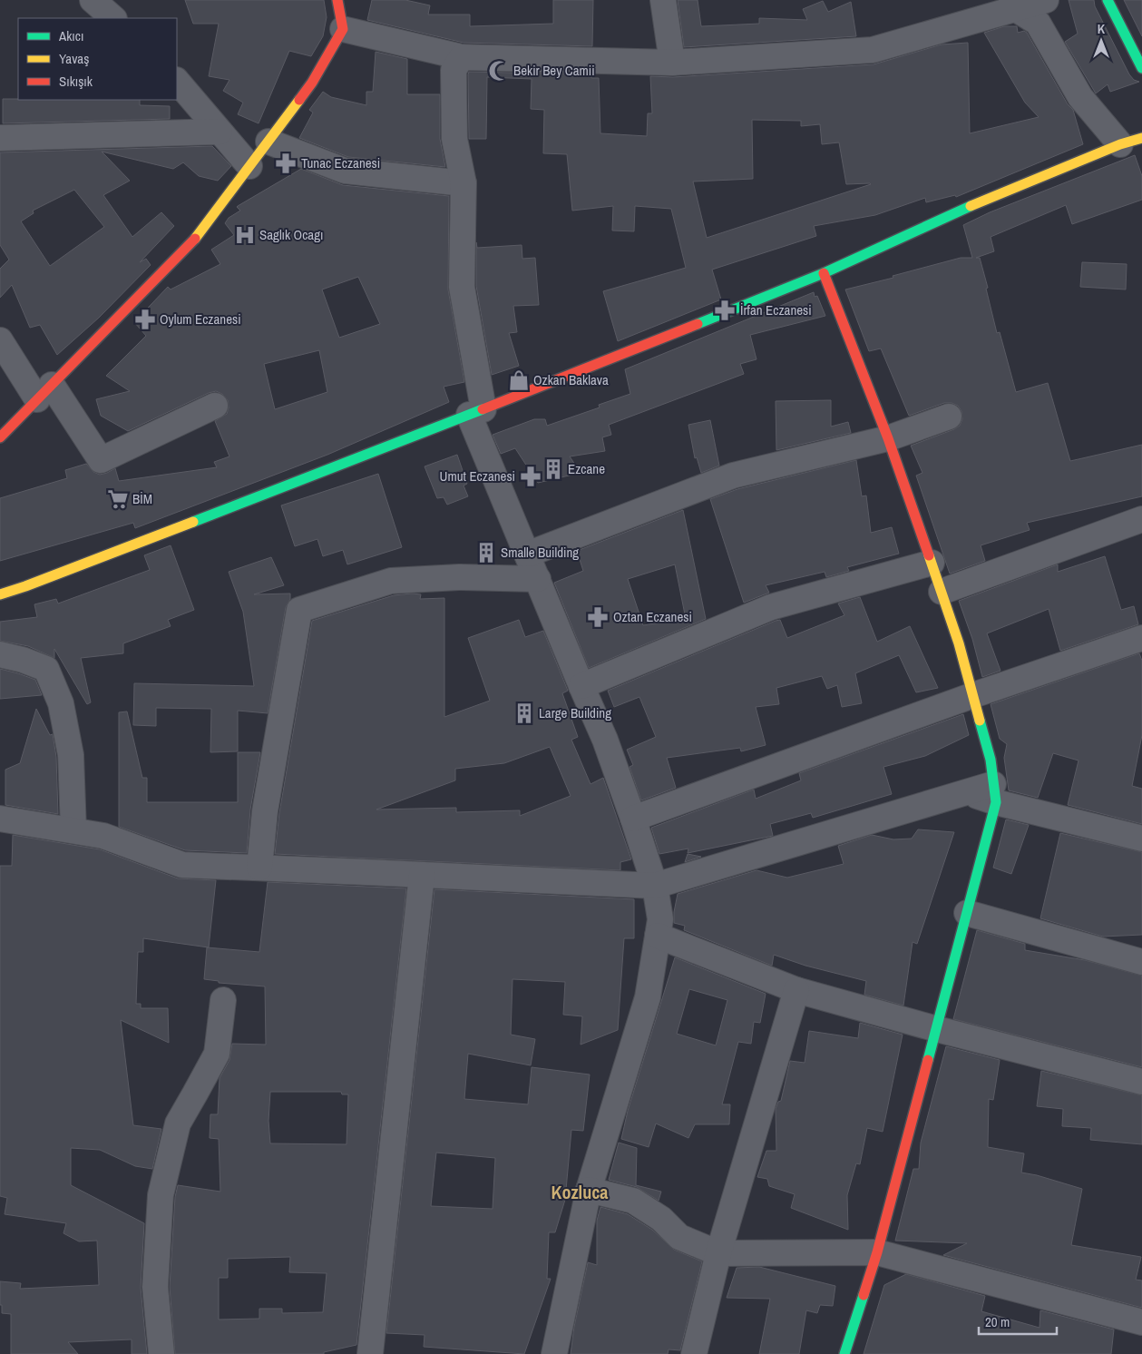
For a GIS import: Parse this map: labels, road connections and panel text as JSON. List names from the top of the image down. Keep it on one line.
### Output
{"districts":["Kozluca"],"places":{"mosque":["Bekir Bey Camii"],"pharmacy":["Tunac Eczanesi","İrfan Eczanesi","Oylum Eczanesi","Umut Eczanesi","Oztan Eczanesi"],"hospital":["Saglık Ocagı"],"shop":["Ozkan Baklava"],"building":["Ezcane","Smalle Building","Large Building"],"supermarket":["BİM"]},"legend":["Akıcı","Yavaş","Sıkışık"],"scale_bar":"20 m","north":"top"}
